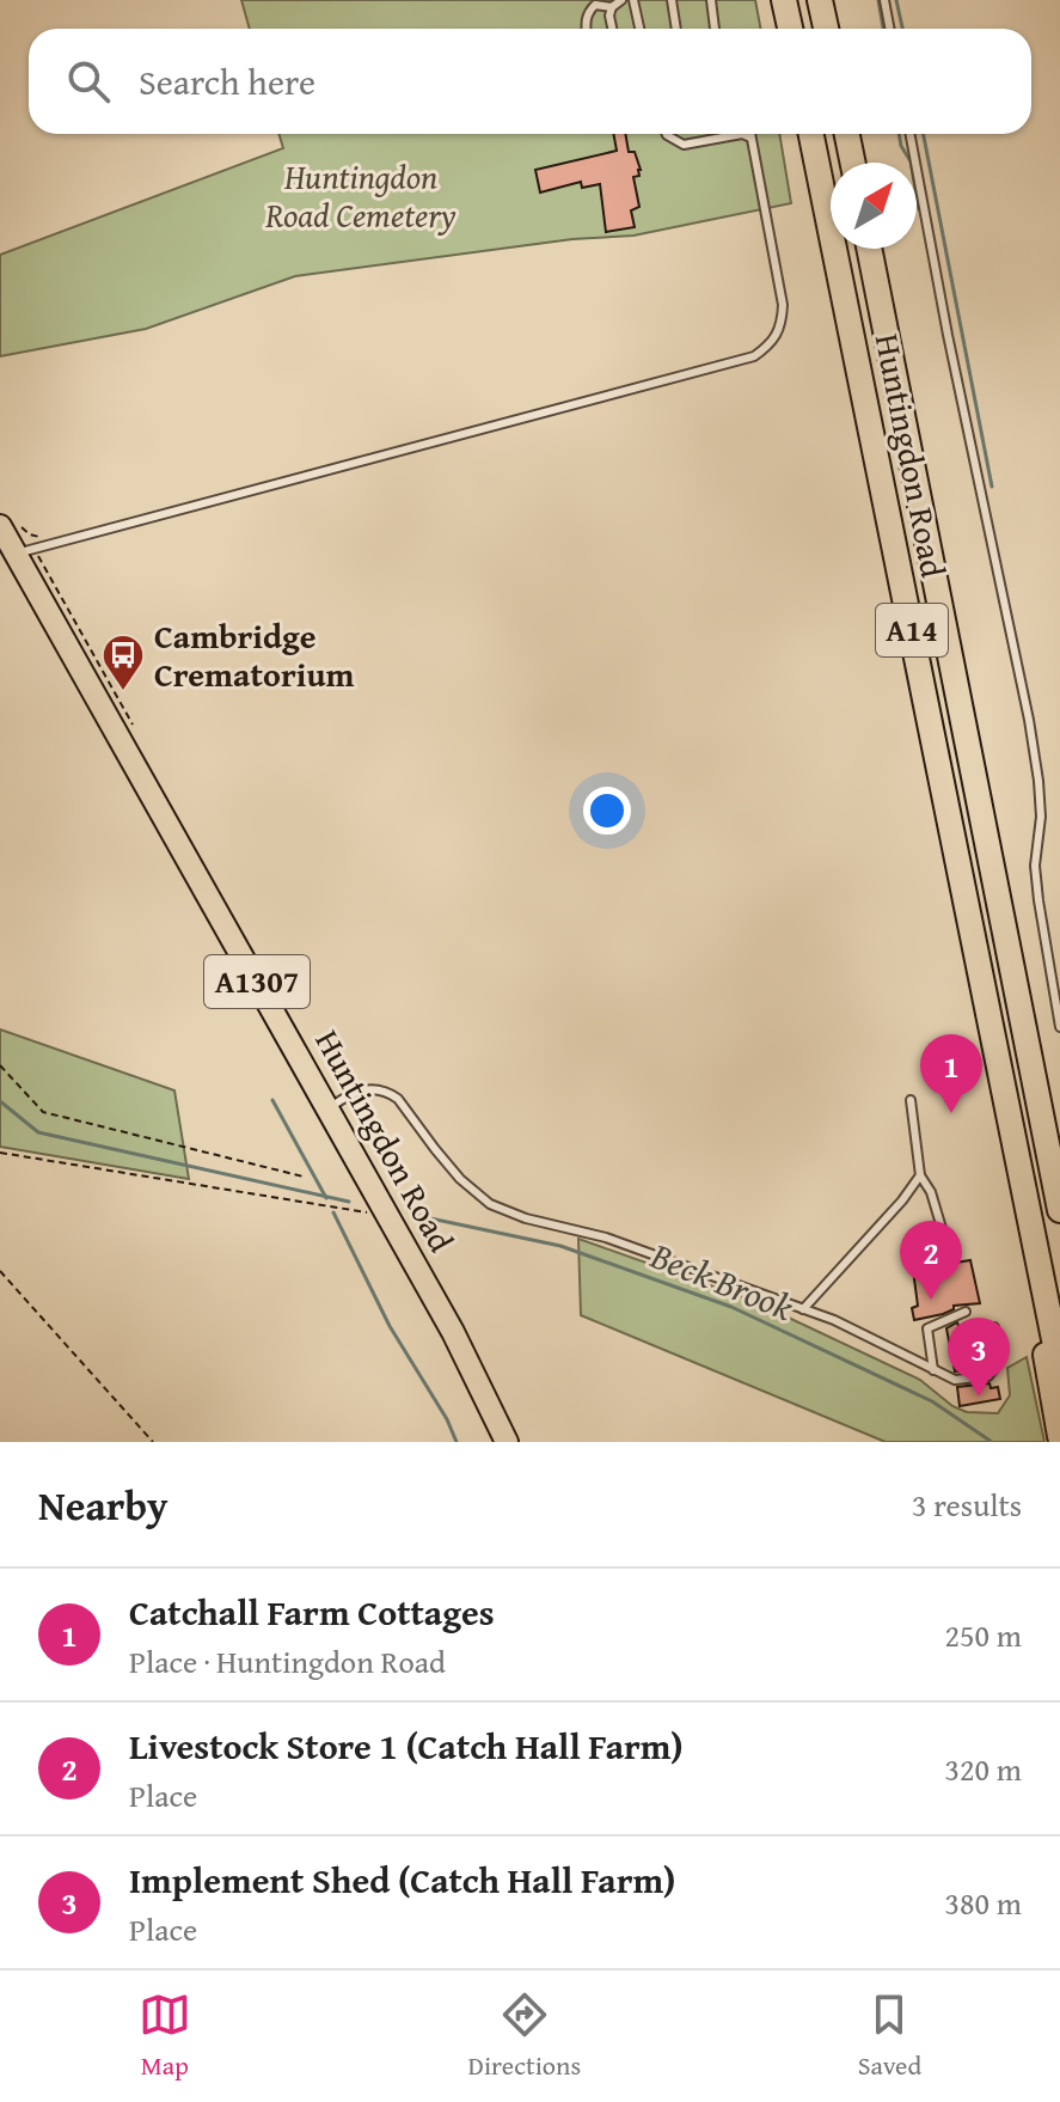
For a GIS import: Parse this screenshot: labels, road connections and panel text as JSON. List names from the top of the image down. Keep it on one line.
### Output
{"streets":{"highway":["Huntingdon Road","A14"],"main road":["A1307"]},"crossings":[["Huntingdon Road","A14"]],"water":["Beck Brook"],"parks":["Huntingdon Road Cemetery"],"places":{"bus stop":["Cambridge Crematorium"]},"north":"top right","page":{"search":"Search here","pins":["1","2","3"],"heading":["Nearby","3 results"],"list":[{"mark":"1","name":"Catchall Farm Cottages","note":"Place · Huntingdon Road","value":"250 m"},{"mark":"2","name":"Livestock Store 1 (Catch Hall Farm)","note":"Place","value":"320 m"},{"mark":"3","name":"Implement Shed (Catch Hall Farm)","note":"Place","value":"380 m"}],"nav":["Map","Directions","Saved"]}}
